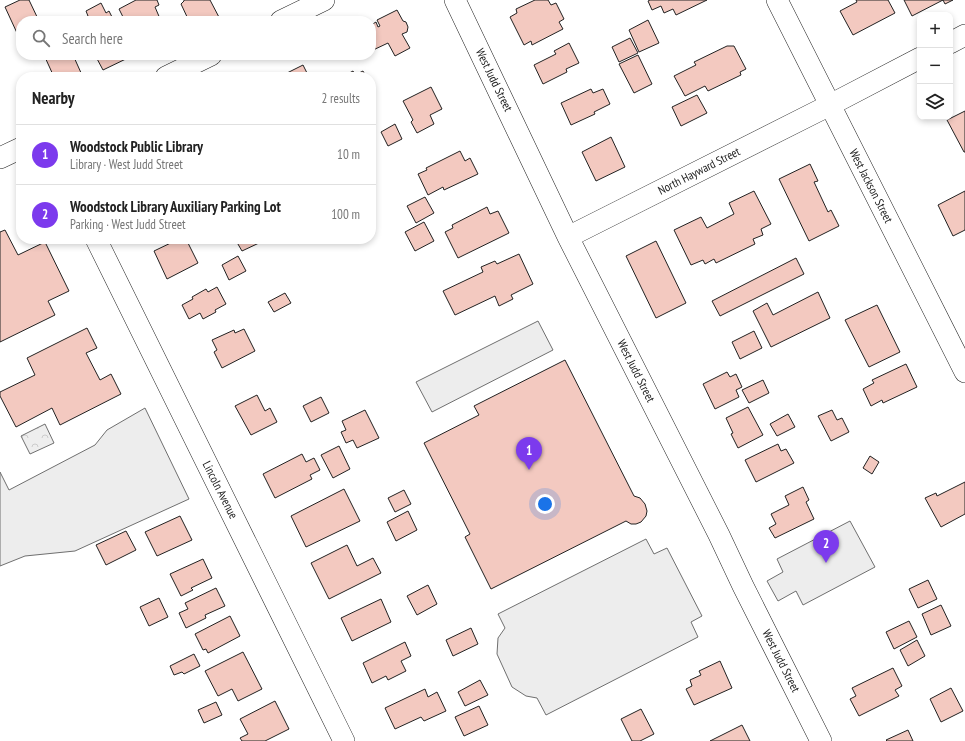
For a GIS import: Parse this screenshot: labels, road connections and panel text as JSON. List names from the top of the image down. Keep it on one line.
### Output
{"streets":{"street":["West Judd Street","North Hayward Street","West Jackson Street","Lincoln Avenue"]},"crossings":[["West Judd Street","North Hayward Street"],["North Hayward Street","West Jackson Street"]],"page":{"map_buttons":["+","−"],"search":"Search here","heading":["Nearby","2 results"],"list":[{"mark":"1","name":"Woodstock Public Library","note":"Library · West Judd Street","value":"10 m"},{"mark":"2","name":"Woodstock Library Auxiliary Parking Lot","note":"Parking · West Judd Street","value":"100 m"}],"pins":["1","2"]}}
